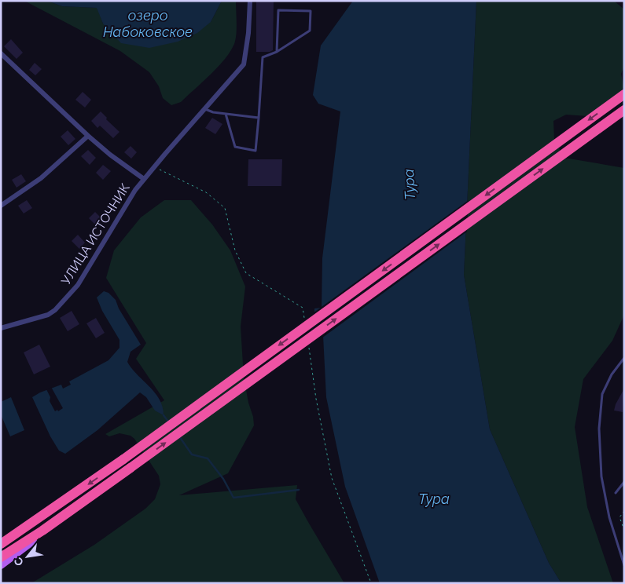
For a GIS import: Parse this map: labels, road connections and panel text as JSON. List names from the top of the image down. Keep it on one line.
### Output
{"streets":{"street":["УЛИЦА ИСТОЧНИК"]},"water":["озеро Набоковское","Тура"],"north":"bottom left"}
